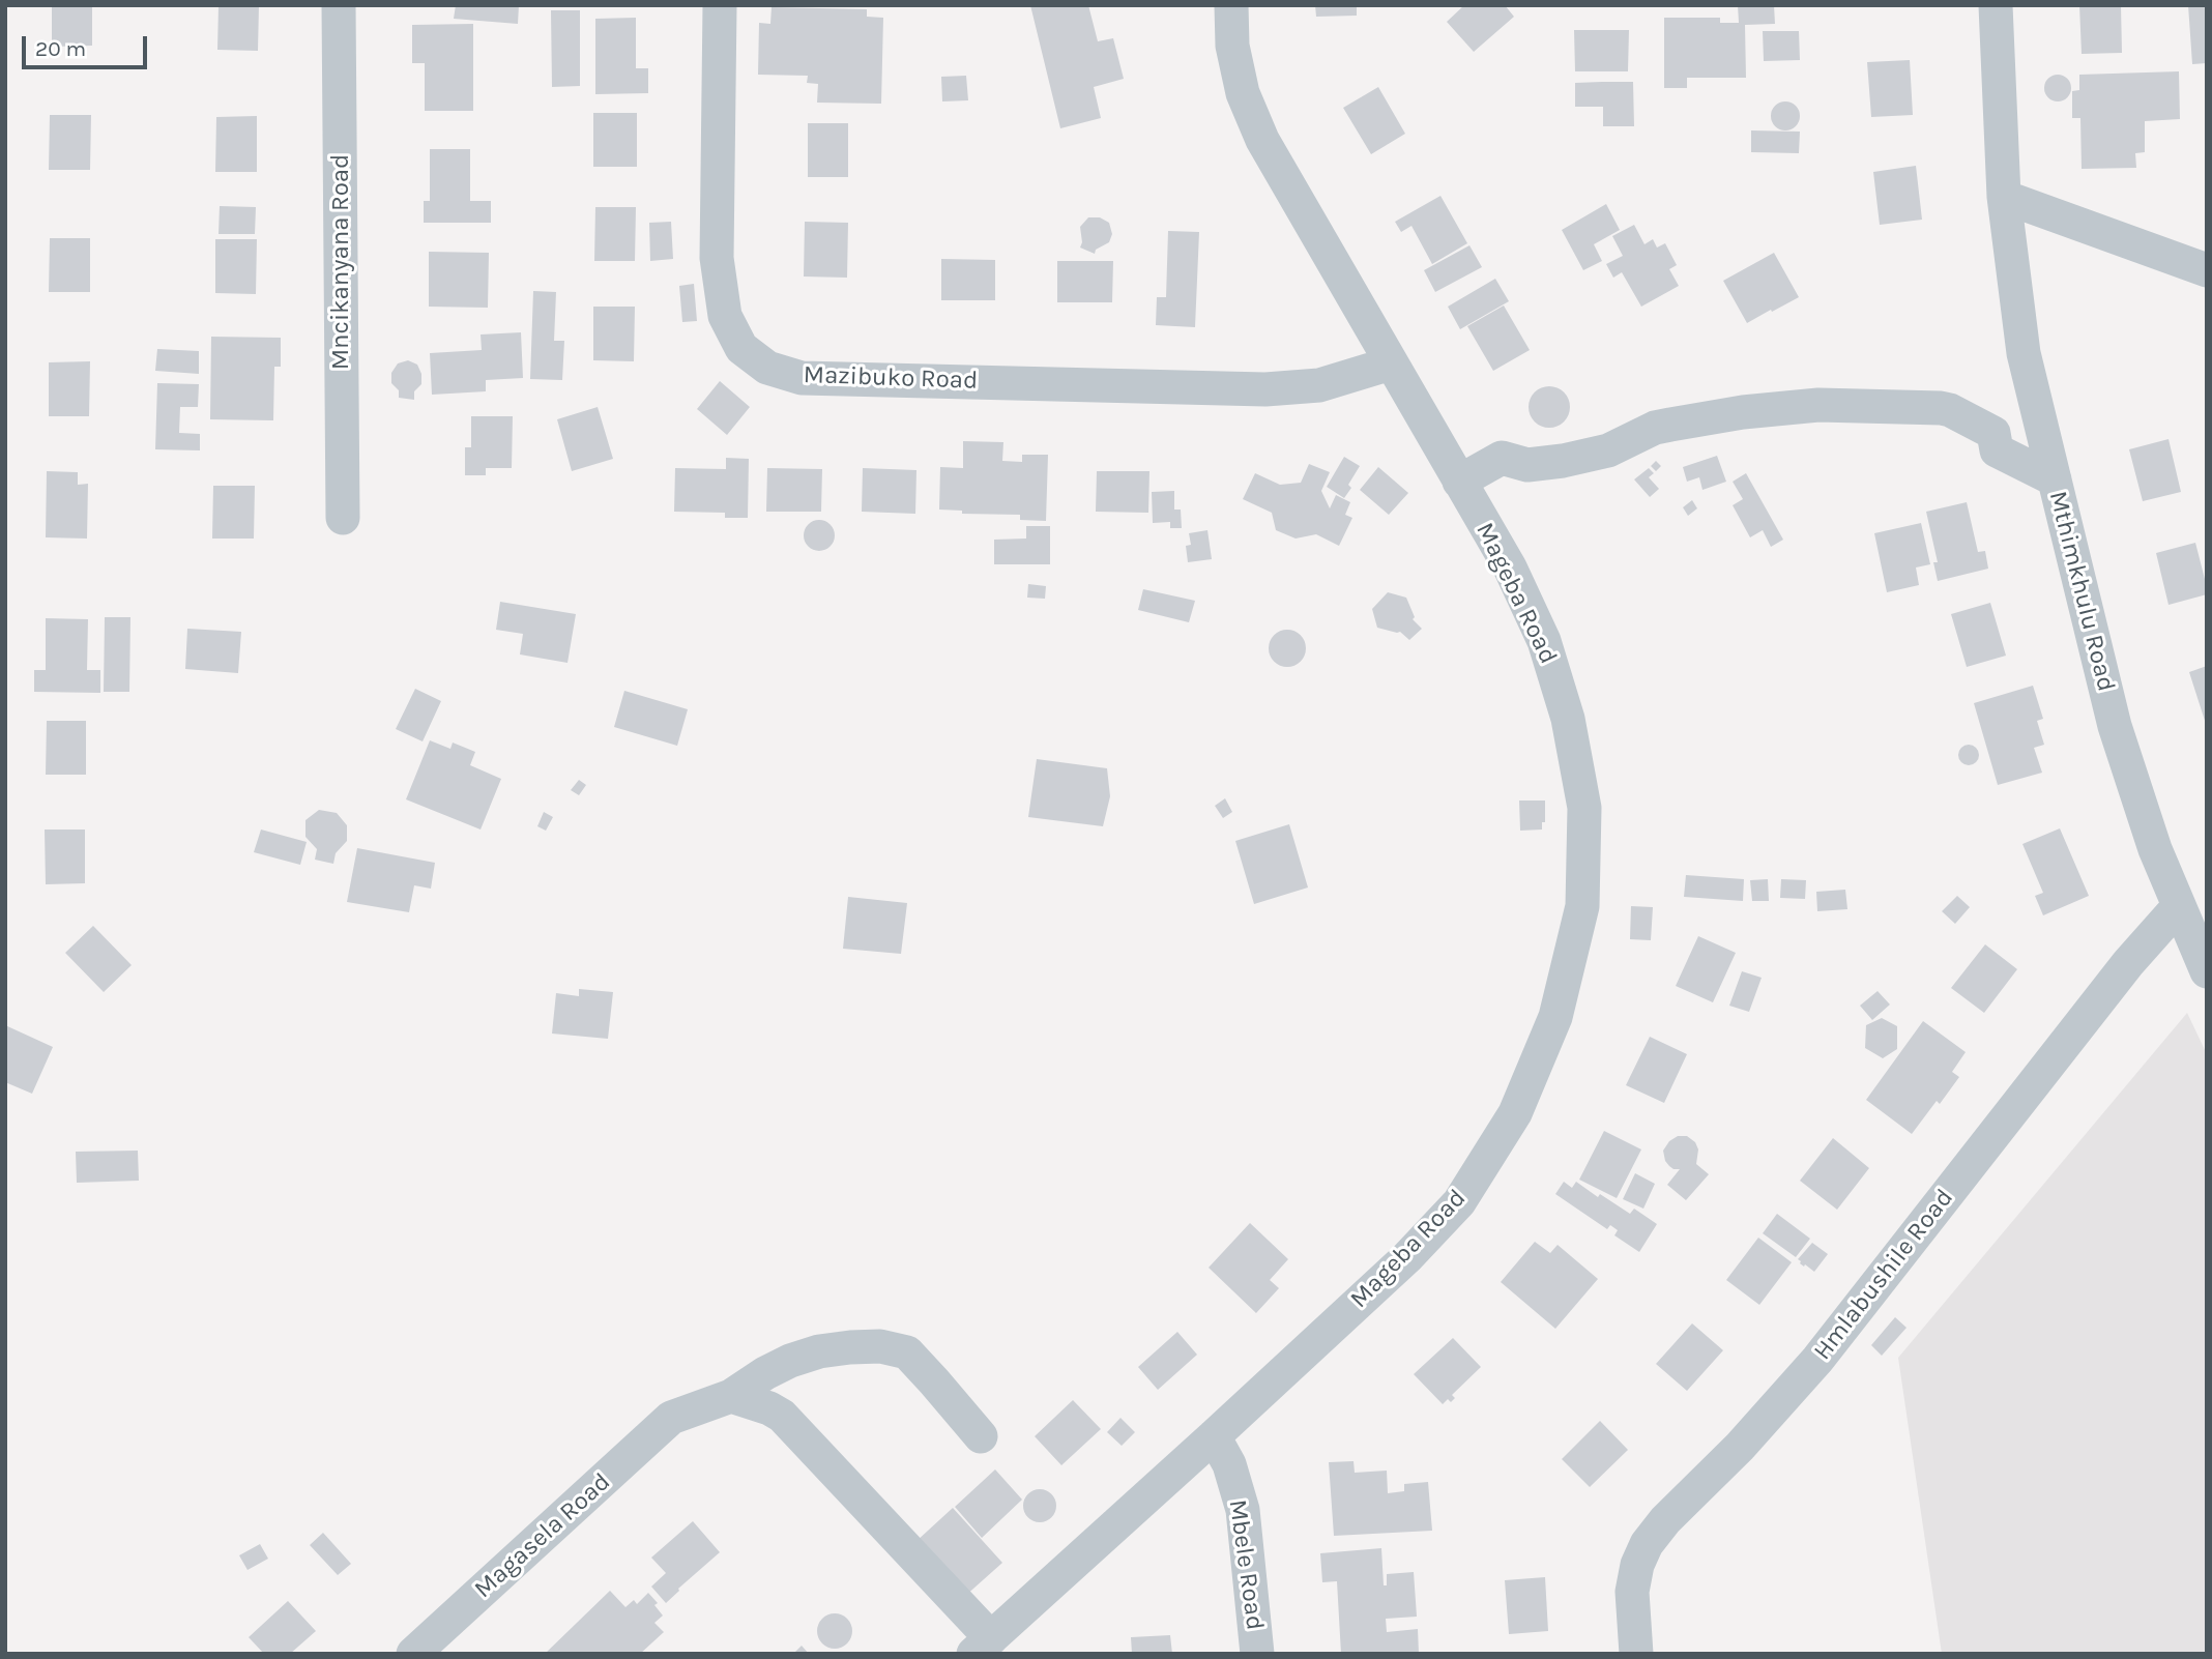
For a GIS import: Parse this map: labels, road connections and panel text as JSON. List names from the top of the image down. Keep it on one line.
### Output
{"streets":{"street":["Mncikanyana Road","Mazibuko Road","Mthimkhulu Road","Mageba Road","Hmlabushile Road","Magasela Road","Mbele Road"]},"crossings":[["Mazibuko Road","Mageba Road"],["Mthimkhulu Road","Hmlabushile Road"],["Mageba Road","Mbele Road"]],"scale_bar":"20 m"}
